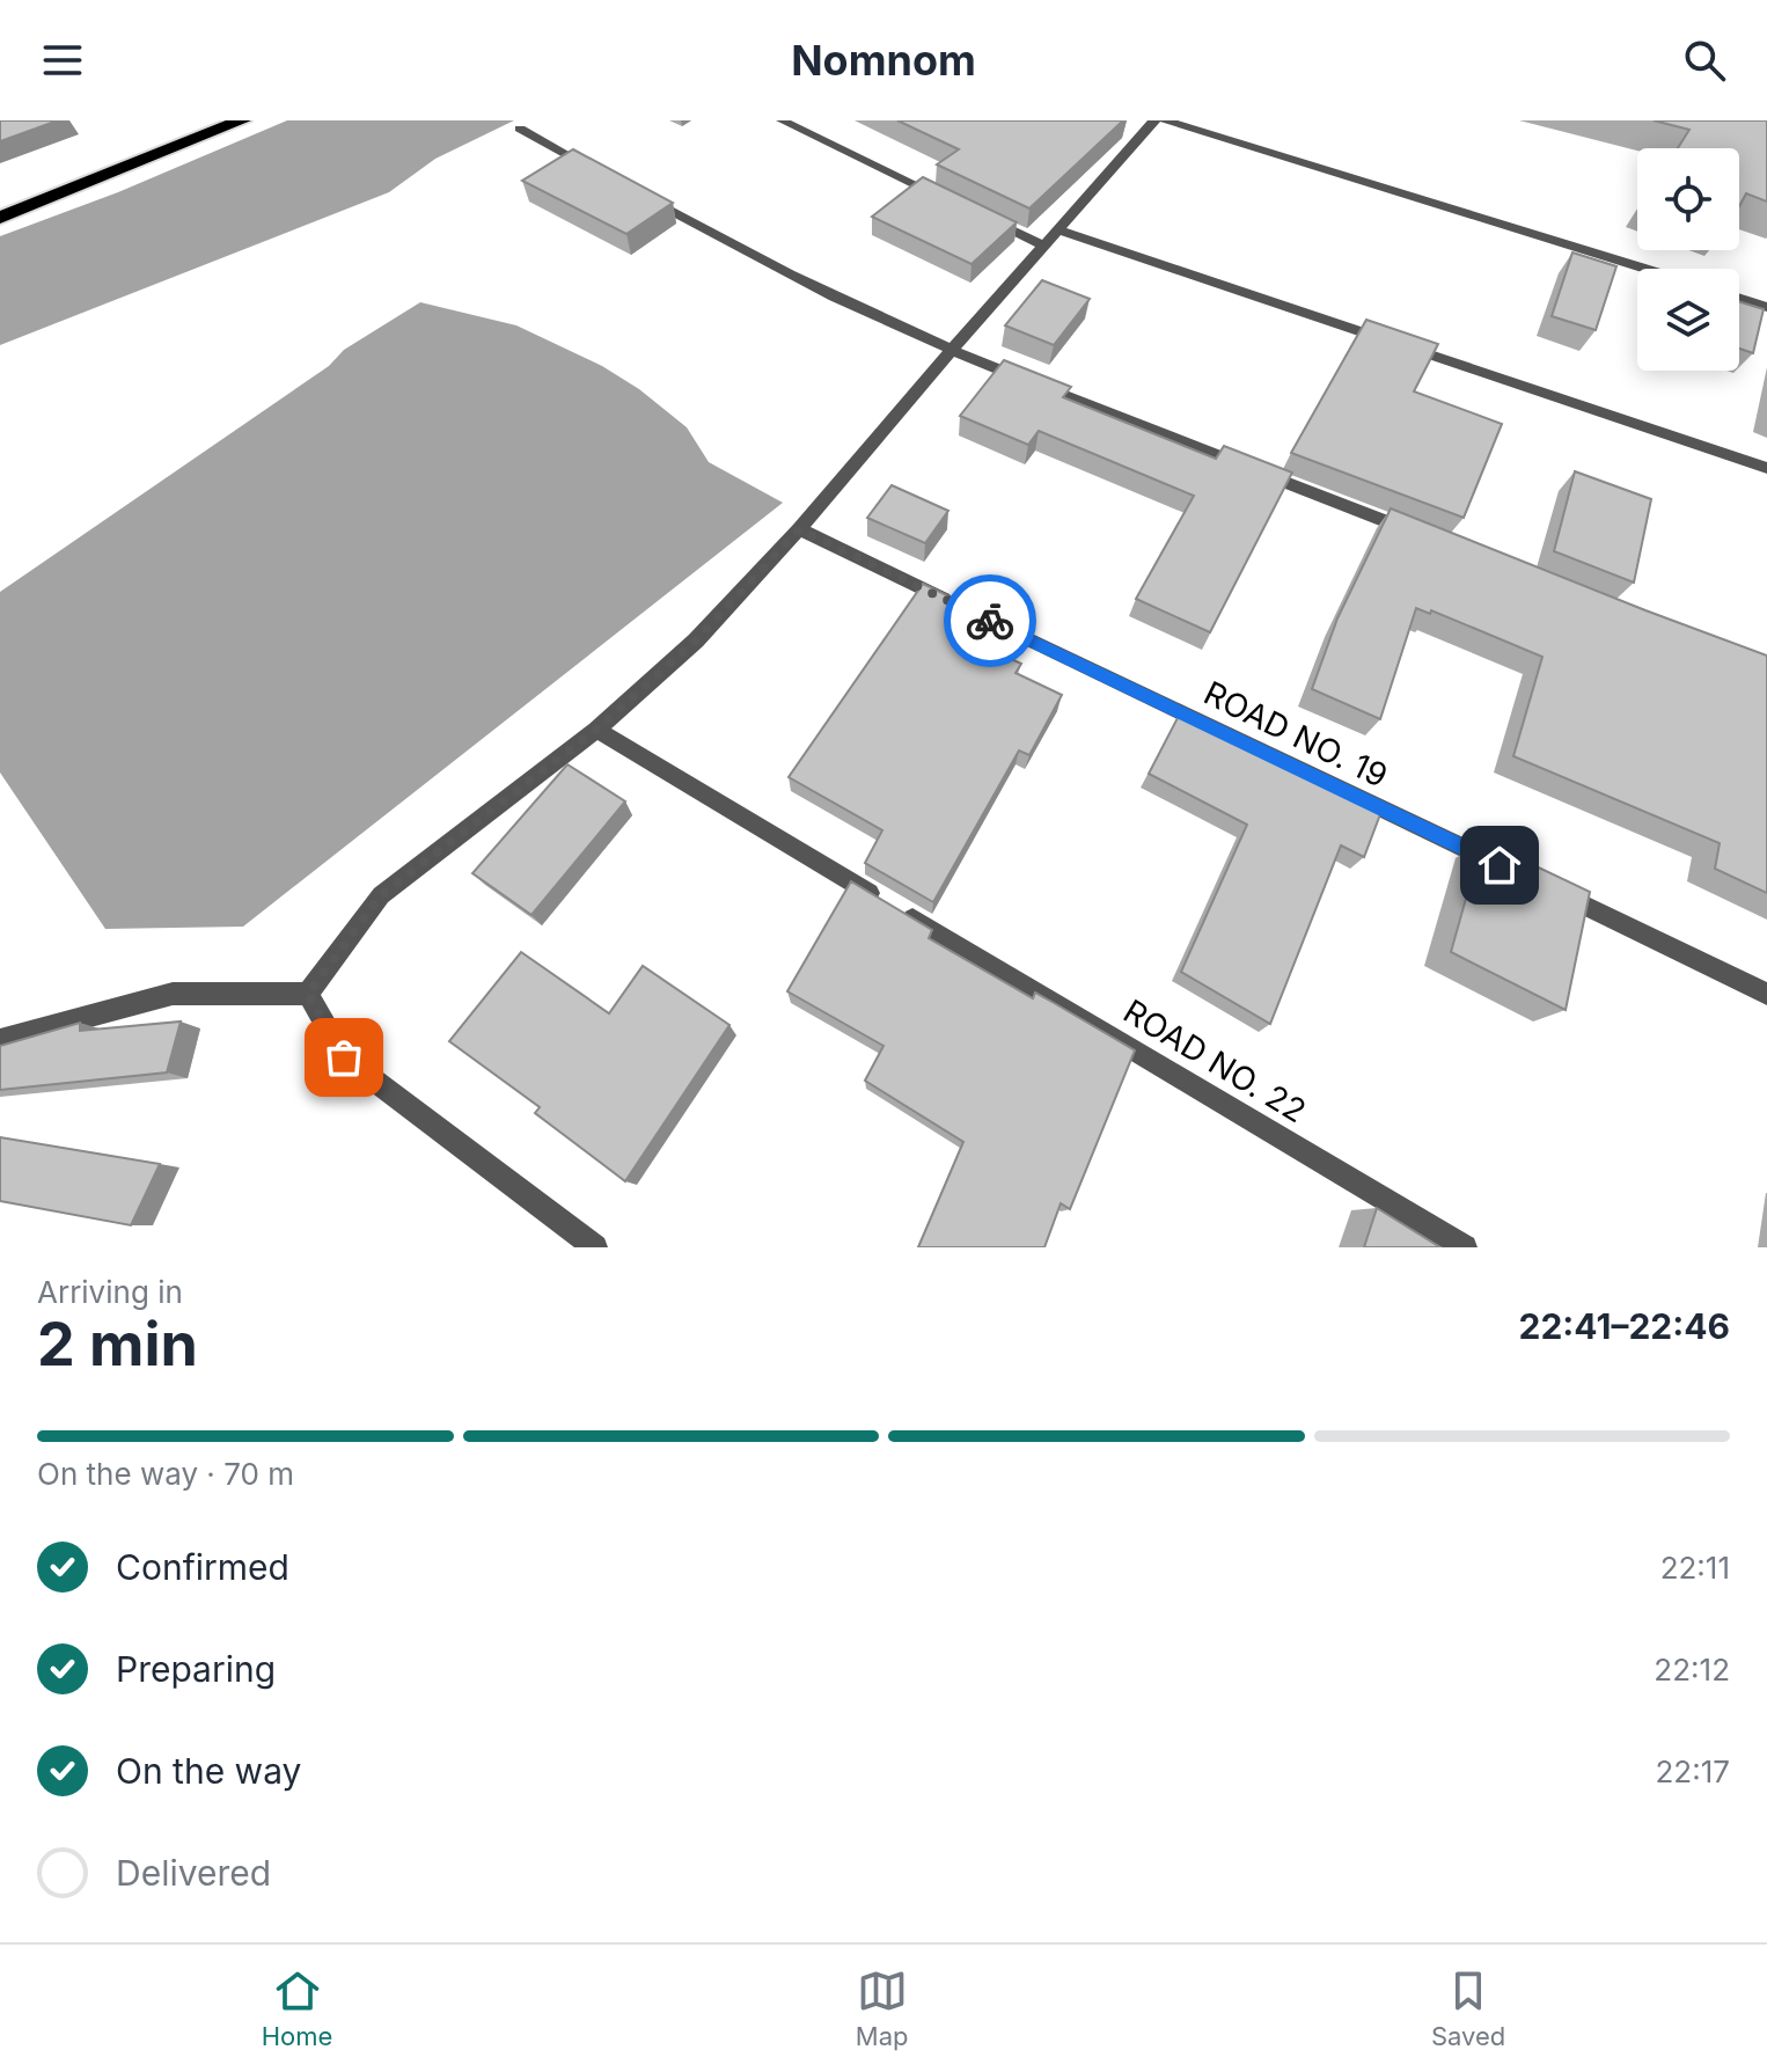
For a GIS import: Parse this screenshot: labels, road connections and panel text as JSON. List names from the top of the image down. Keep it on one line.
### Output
{"streets":{"street":["ROAD NO. 19","ROAD NO. 22"]},"page":{"header":"Nomnom","heading":["2 min","Arriving in","22:41–22:46"],"bar":"On the way · 70 m","list":[["Confirmed","22:11"],["Preparing","22:12"],["On the way","22:17"],"Delivered"],"tabs":["Home","Map","Saved"]}}
